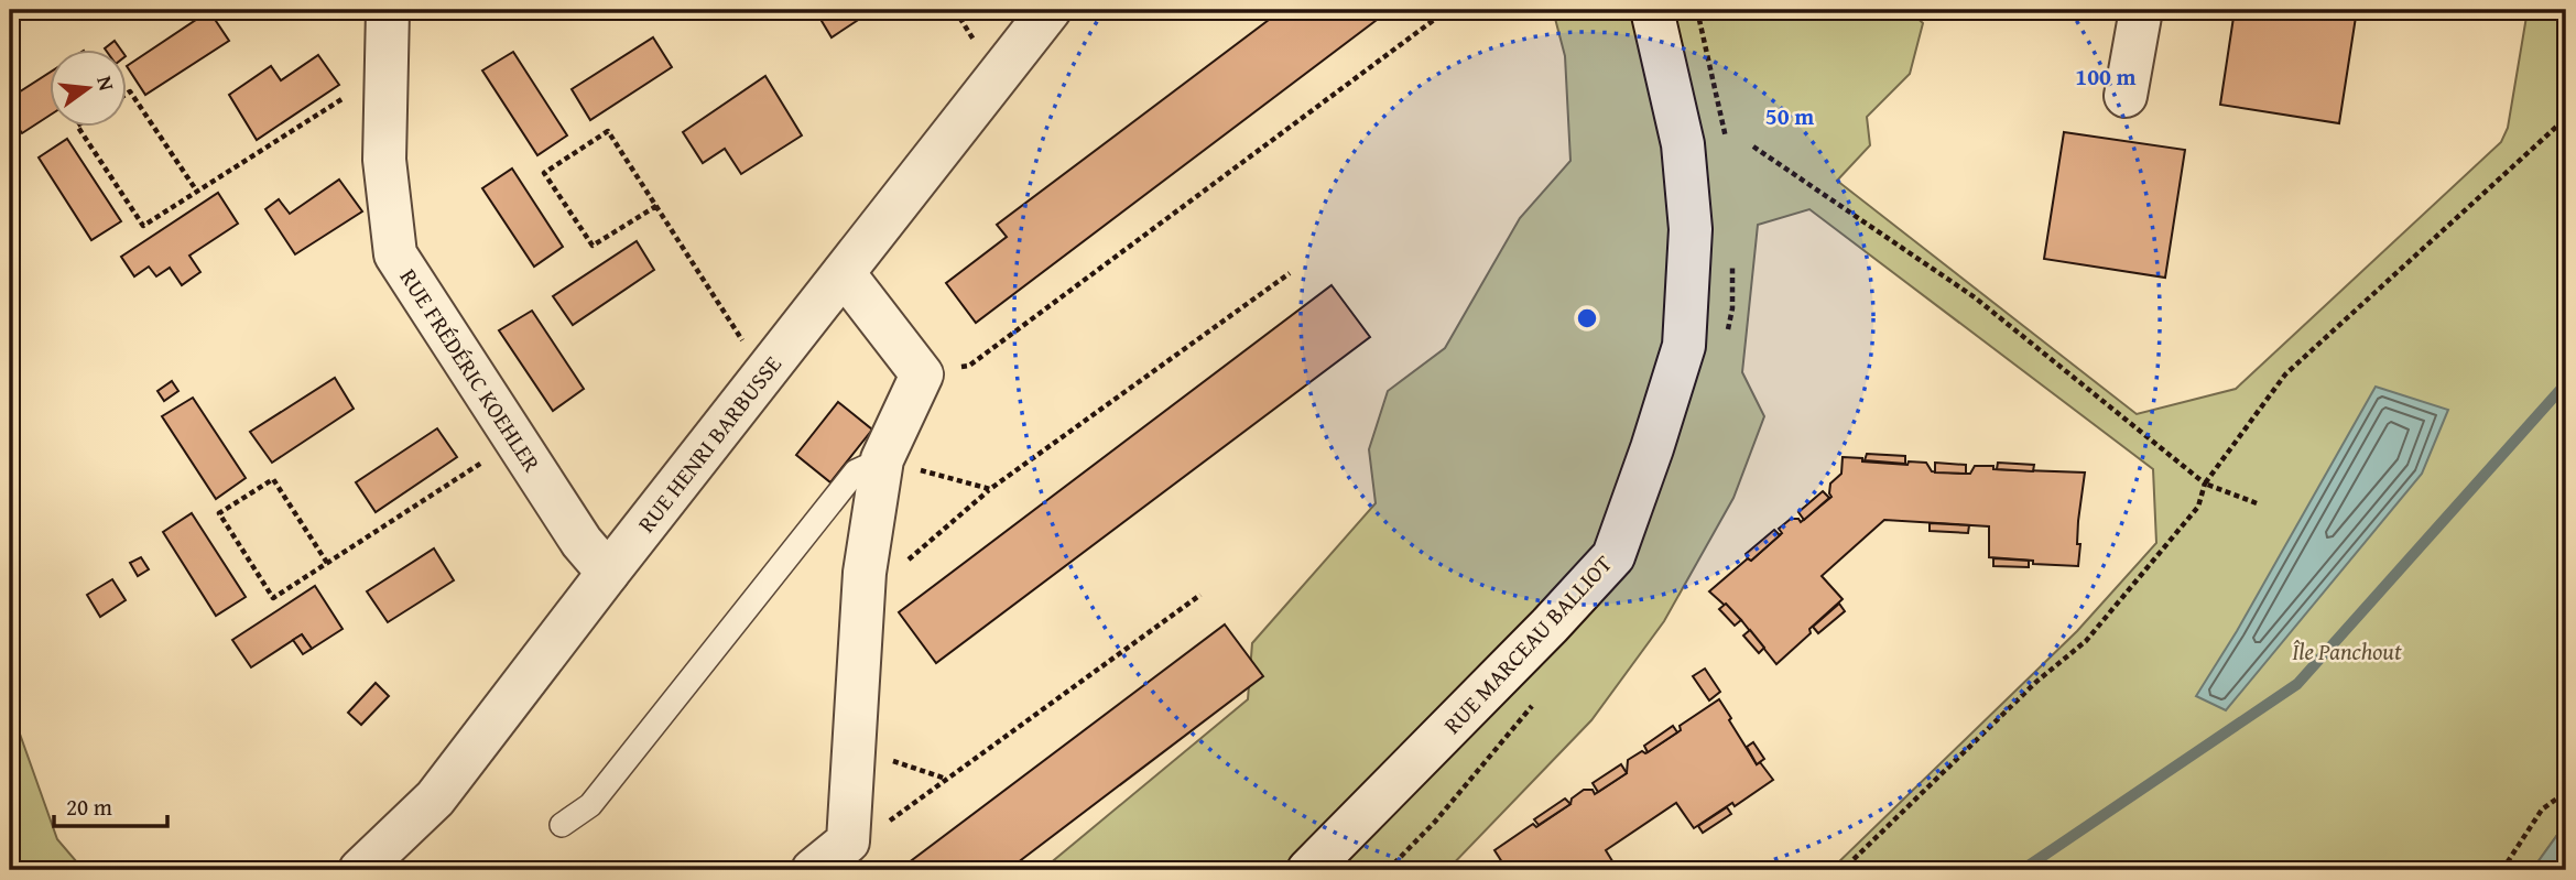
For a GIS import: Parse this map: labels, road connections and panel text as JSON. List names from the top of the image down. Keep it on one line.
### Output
{"streets":{"street":["RUE FRÉDÉRIC KOEHLER","RUE HENRI BARBUSSE","RUE MARCEAU BALLIOT"]},"crossings":[["RUE FRÉDÉRIC KOEHLER","RUE HENRI BARBUSSE"]],"parks":["Île Panchout"],"scale_bar":"20 m","north":"right","rings":["100 m","50 m"]}
